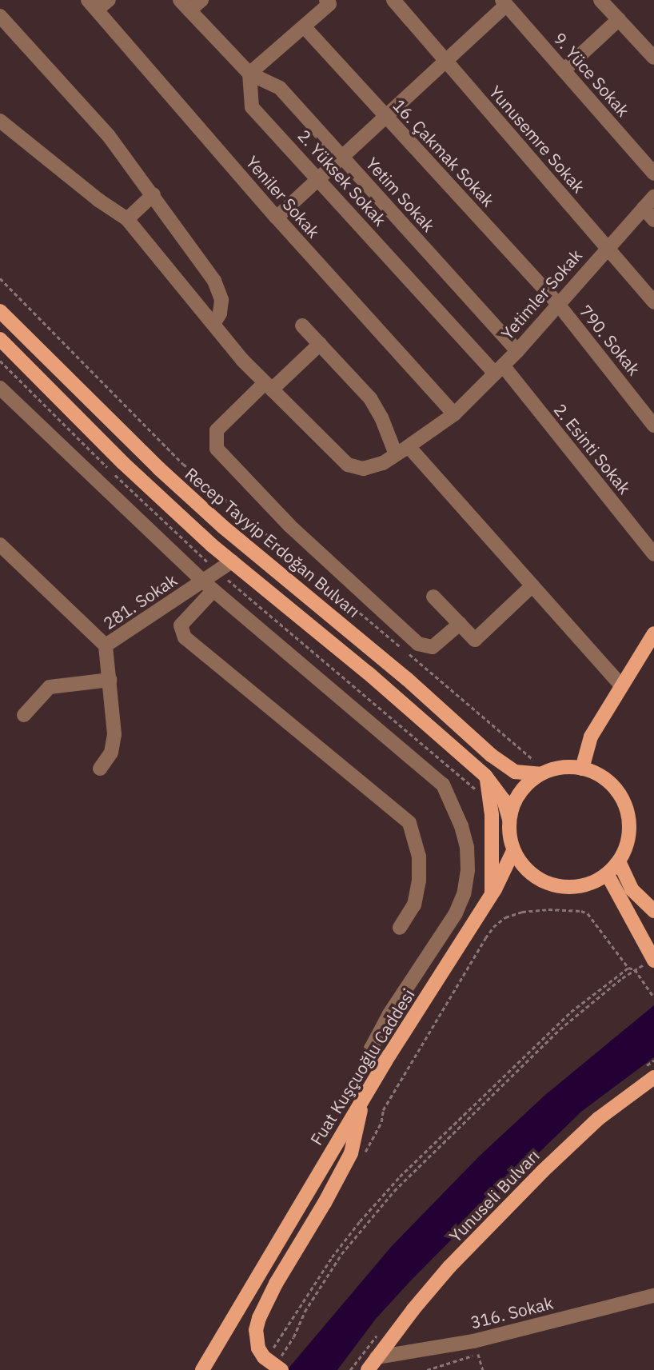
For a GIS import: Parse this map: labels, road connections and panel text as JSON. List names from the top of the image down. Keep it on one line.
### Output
{"streets":{"main road":["Recep Tayyip Erdoğan Bulvarı","Fuat Kuşçuoğlu Caddesi","Yunuseli Bulvarı"],"street":["9. Yüce Sokak","Yunusemre Sokak","16. Çakmak Sokak","2. Yüksek Sokak","Yetim Sokak","Yeniler Sokak","Yetimler Sokak","790. Sokak","2. Esinti Sokak","281. Sokak","316. Sokak"]},"crossings":[["Yunusemre Sokak","Yetimler Sokak"],["16. Çakmak Sokak","Yetimler Sokak"],["16. Çakmak Sokak","790. Sokak"],["2. Yüksek Sokak","Yetim Sokak"],["2. Yüksek Sokak","Yetimler Sokak"],["2. Yüksek Sokak","2. Esinti Sokak"],["Yetim Sokak","Yetimler Sokak"],["Yeniler Sokak","Yetimler Sokak"],["Yetimler Sokak","790. Sokak"],["Yetimler Sokak","2. Esinti Sokak"],["Recep Tayyip Erdoğan Bulvarı","Fuat Kuşçuoğlu Caddesi"],["Yunuseli Bulvarı","316. Sokak"]]}
